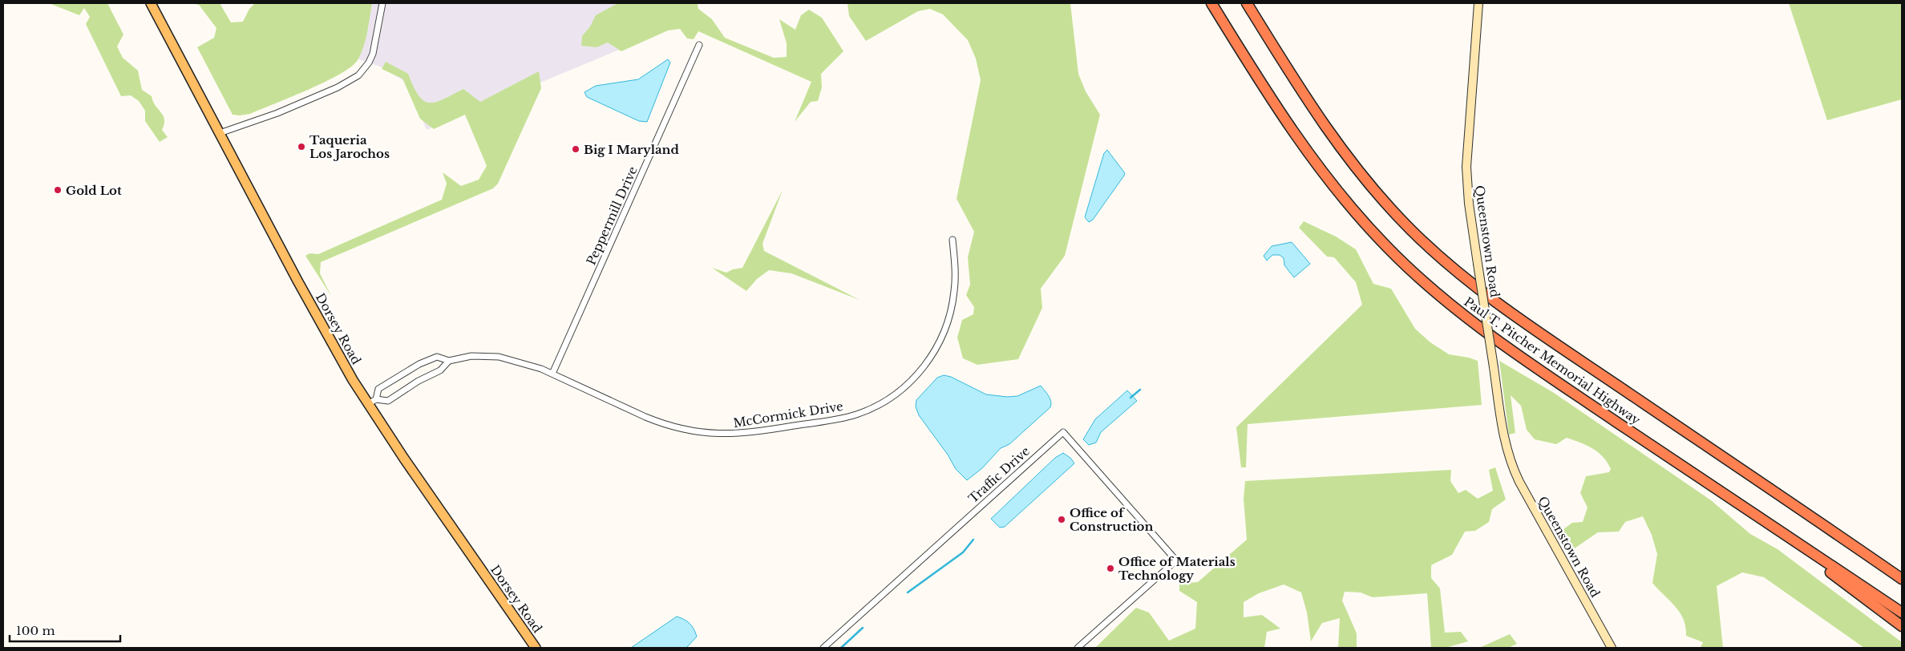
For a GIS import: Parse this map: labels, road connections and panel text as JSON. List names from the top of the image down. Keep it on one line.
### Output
{"streets":{"highway":["Paul T. Pitcher Memorial Highway"],"main road":["Dorsey Road"],"street":["Peppermill Drive","Queenstown Road","McCormick Drive","Traffic Drive"]},"crossings":[["Peppermill Drive","McCormick Drive"],["Dorsey Road","McCormick Drive"]],"places":["Taqueria Los Jarochos","Big I Maryland","Gold Lot","Office of Construction","Office of Materials Technology"],"scale_bar":"100 m"}
